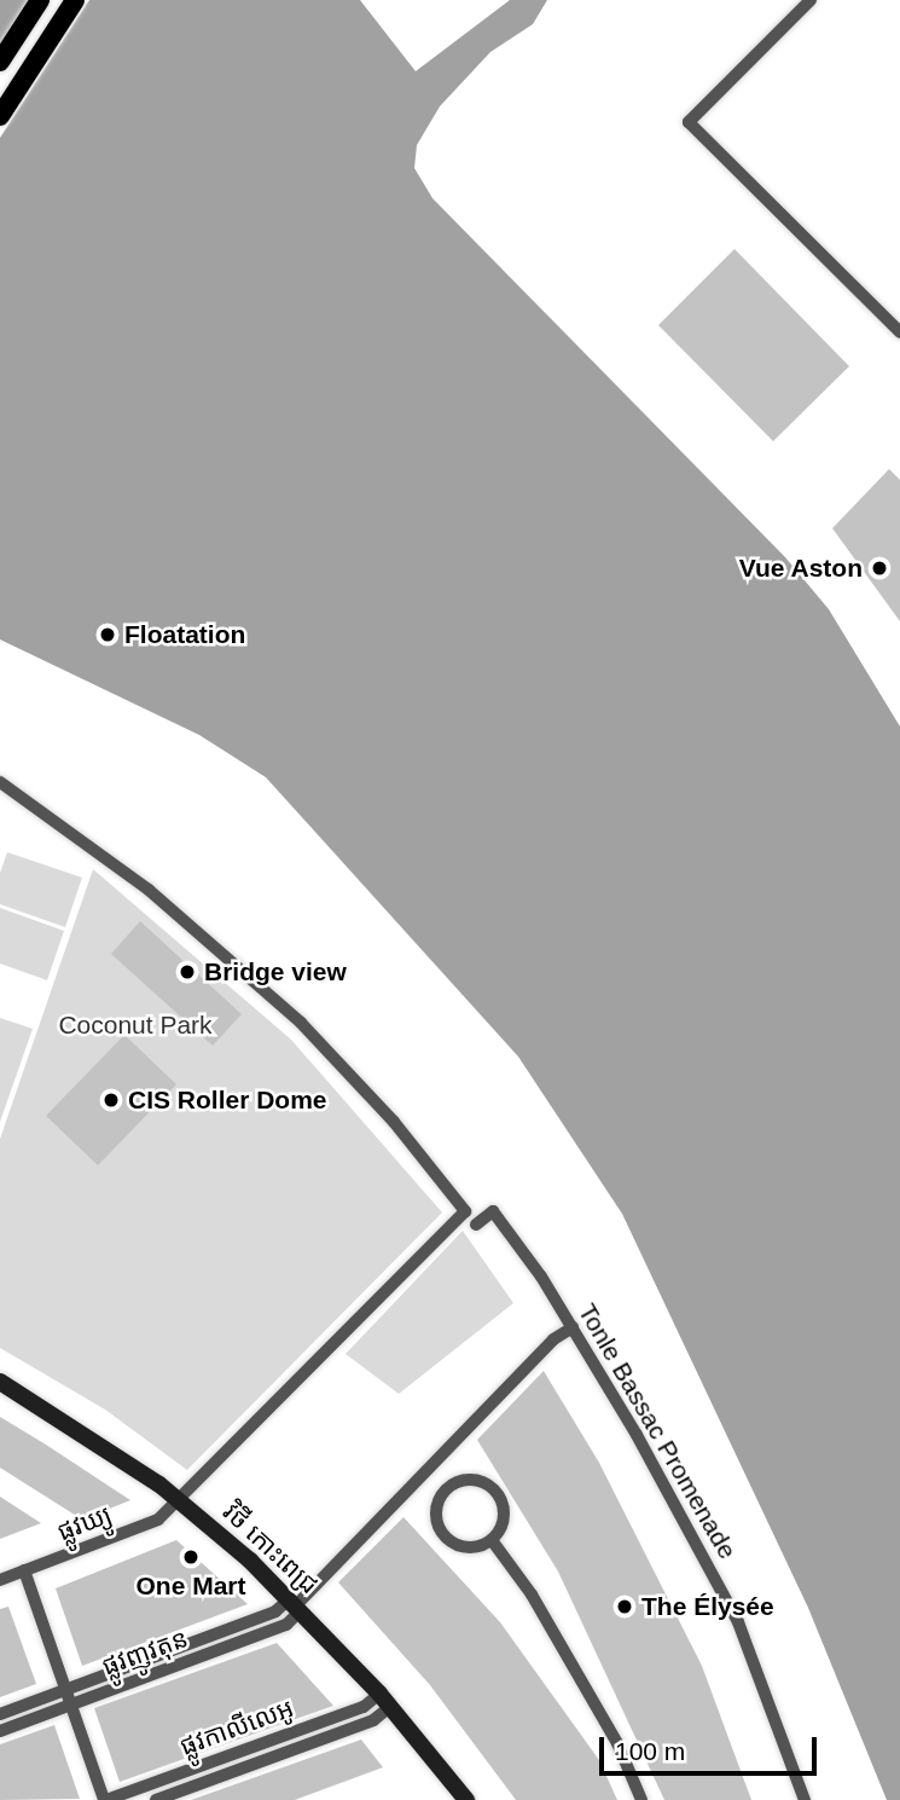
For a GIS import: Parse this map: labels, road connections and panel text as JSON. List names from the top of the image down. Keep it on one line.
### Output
{"streets":{"main road":["វិថី កោះពេជ្រ"],"street":["Tonle Bassac Promenade","ផ្លូវឃ្យូ","ផ្លូវញូវតុន","ផ្លូវកាលីលេអូ"]},"crossings":[["ផ្លូវឃ្យូ","វិថី កោះពេជ្រ"],["វិថី កោះពេជ្រ","ផ្លូវញូវតុន"],["វិថី កោះពេជ្រ","ផ្លូវកាលីលេអូ"]],"parks":["Coconut Park"],"places":["Vue Aston","Floatation","Bridge view","CIS Roller Dome","One Mart","The Élysée"],"scale_bar":"100 m"}
